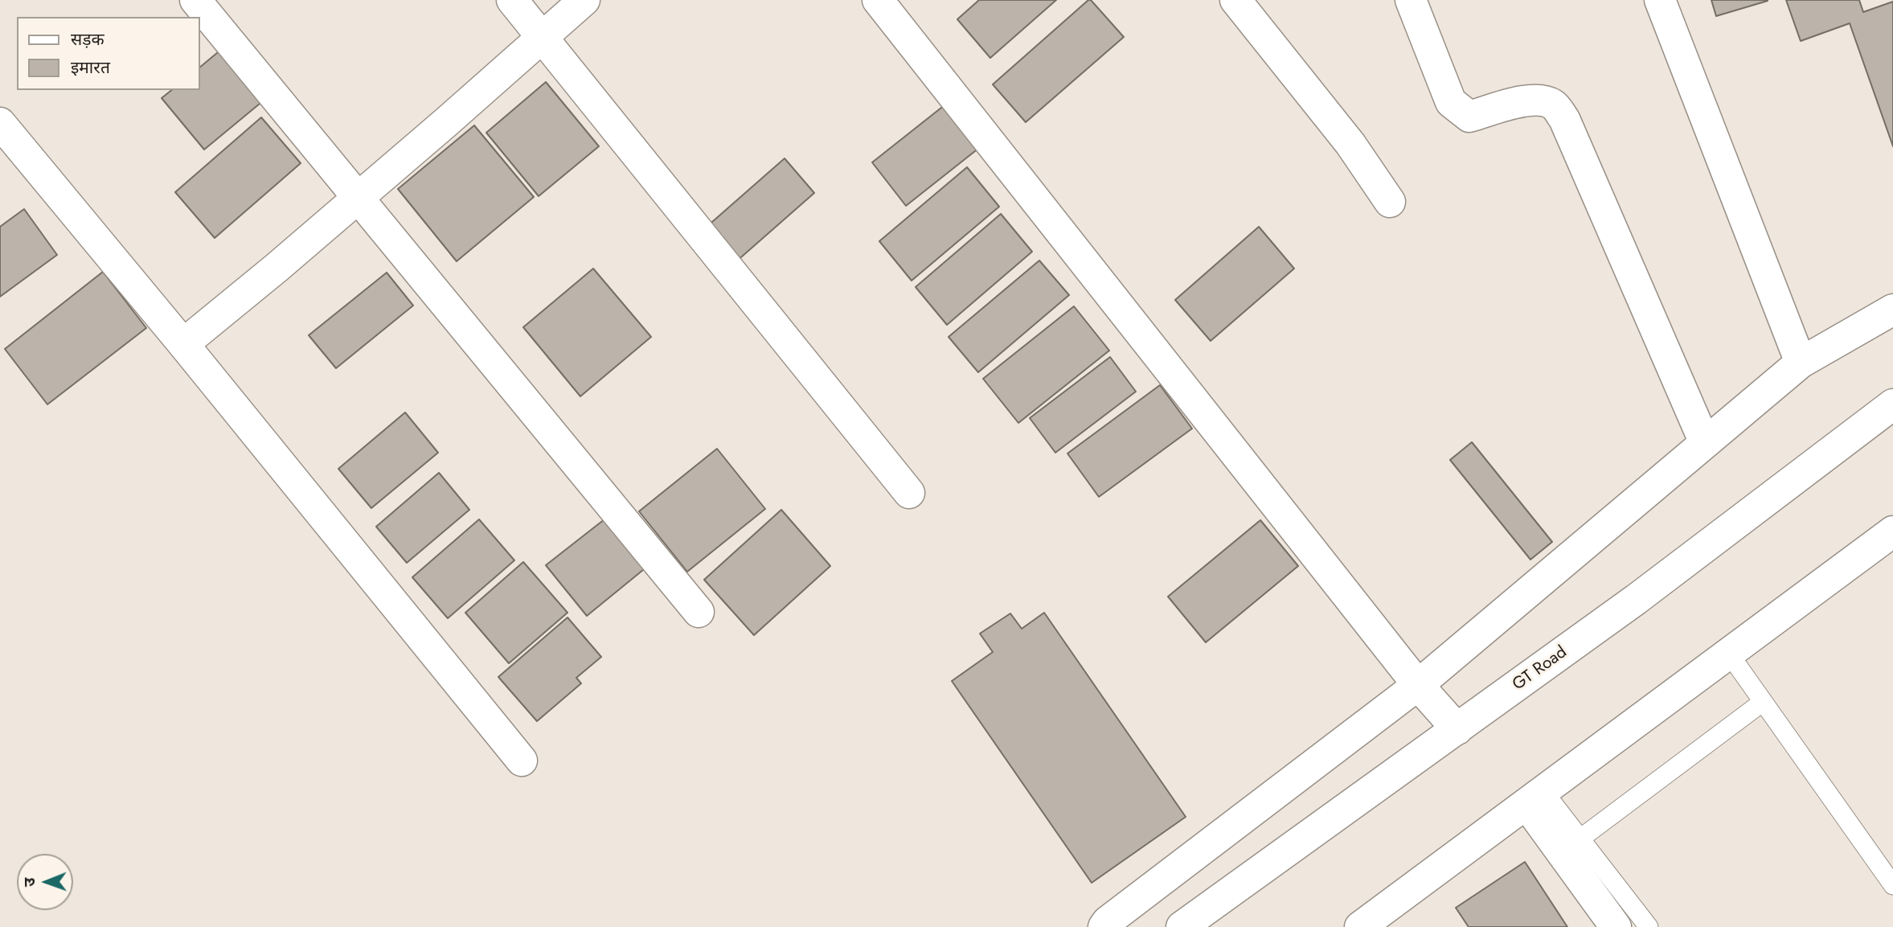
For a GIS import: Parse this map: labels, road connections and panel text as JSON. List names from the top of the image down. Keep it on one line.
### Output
{"streets":{"street":["GT Road"]},"legend":["सड़क","इमारत"],"north":"left"}
